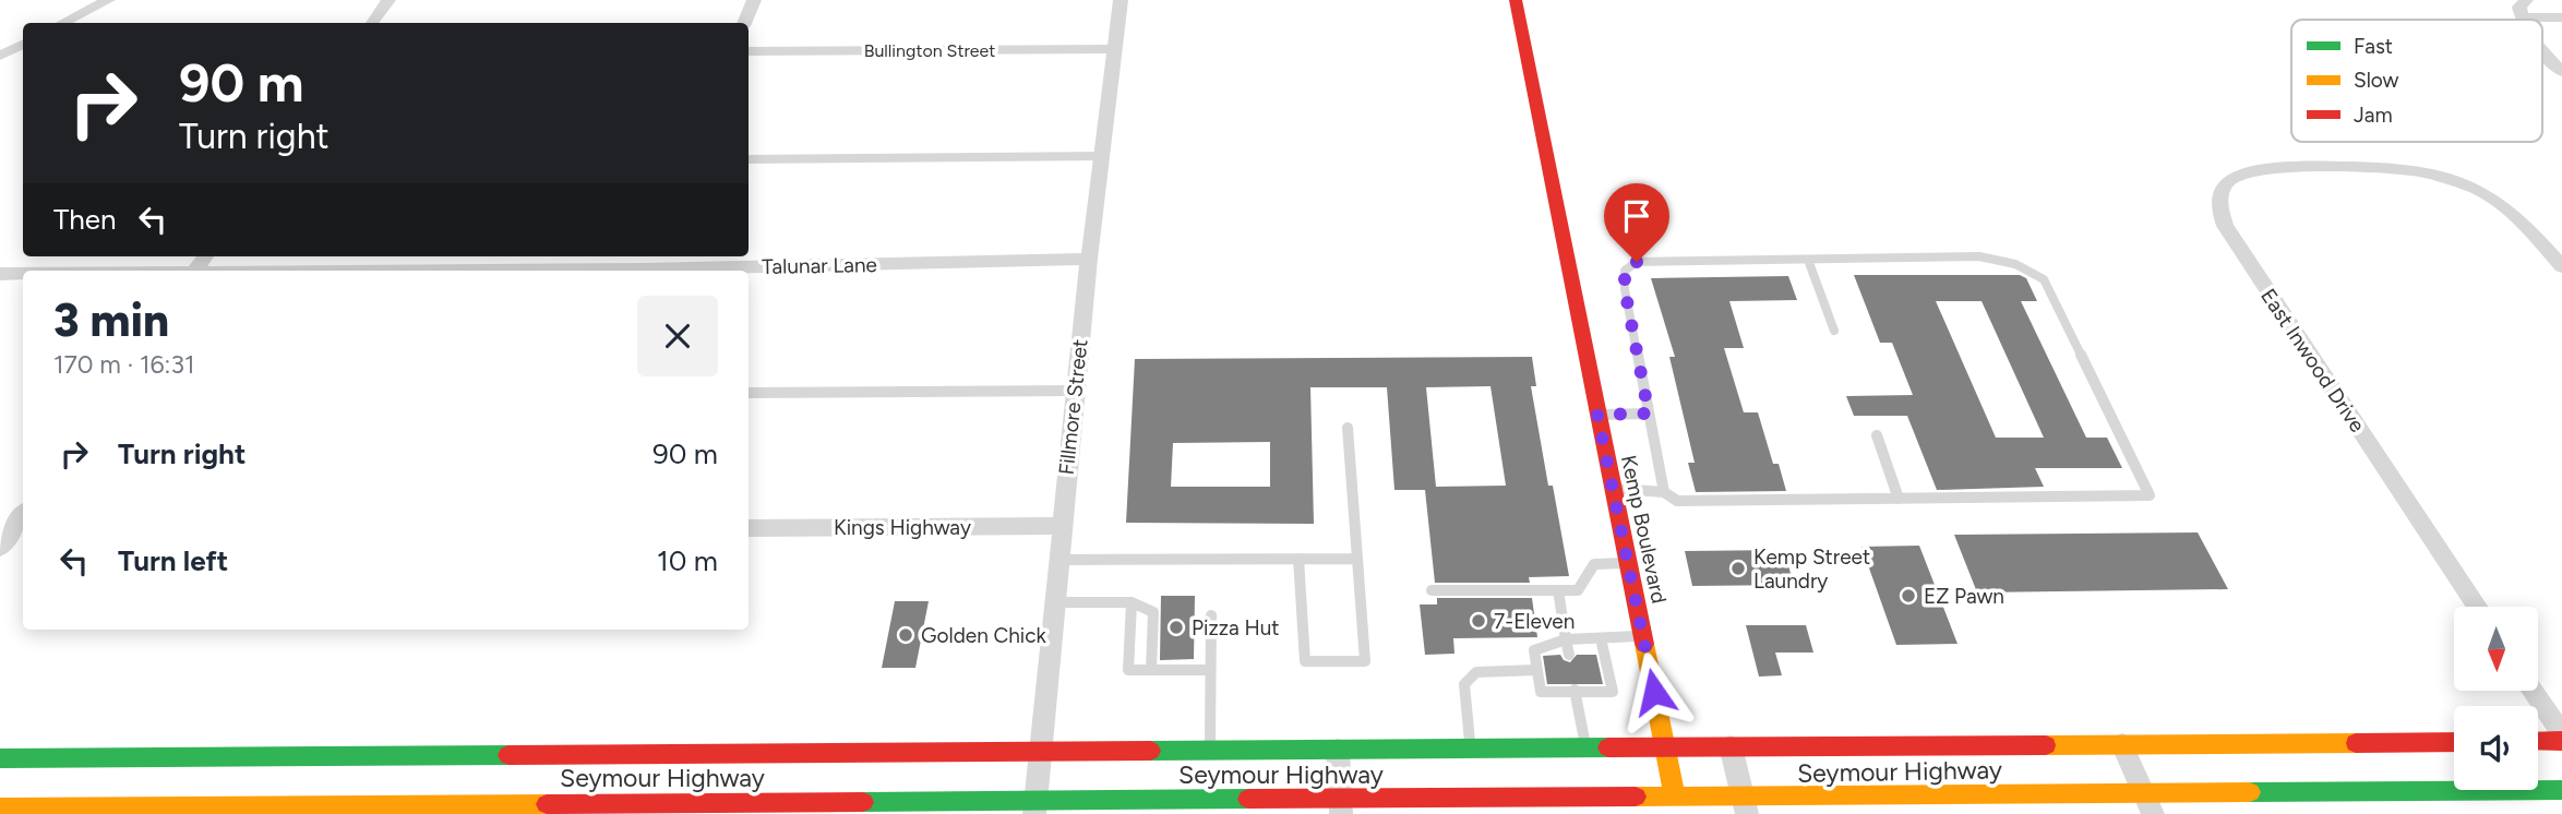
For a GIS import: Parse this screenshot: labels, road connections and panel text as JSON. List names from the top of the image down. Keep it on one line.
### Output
{"streets":{"main road":["Kemp Boulevard","Seymour Highway"],"street":["Bullington Street","Talunar Lane","East Inwood Drive","Fillmore Street","Kings Highway"]},"crossings":[["Bullington Street","Fillmore Street"],["Talunar Lane","Fillmore Street"],["Fillmore Street","Kings Highway"],["Fillmore Street","Seymour Highway"],["Kemp Boulevard","Seymour Highway"]],"places":["Kemp Street Laundry","EZ Pawn","7-Eleven","Pizza Hut","Golden Chick"],"legend":["Fast","Slow","Jam"],"north":"bottom","page":{"turn":["90 m","Turn right"],"then":"Then","heading":["3 min","170 m · 16:31"],"list":[{"name":"Turn right","value":"90 m"},{"name":"Turn left","value":"10 m"}]}}
